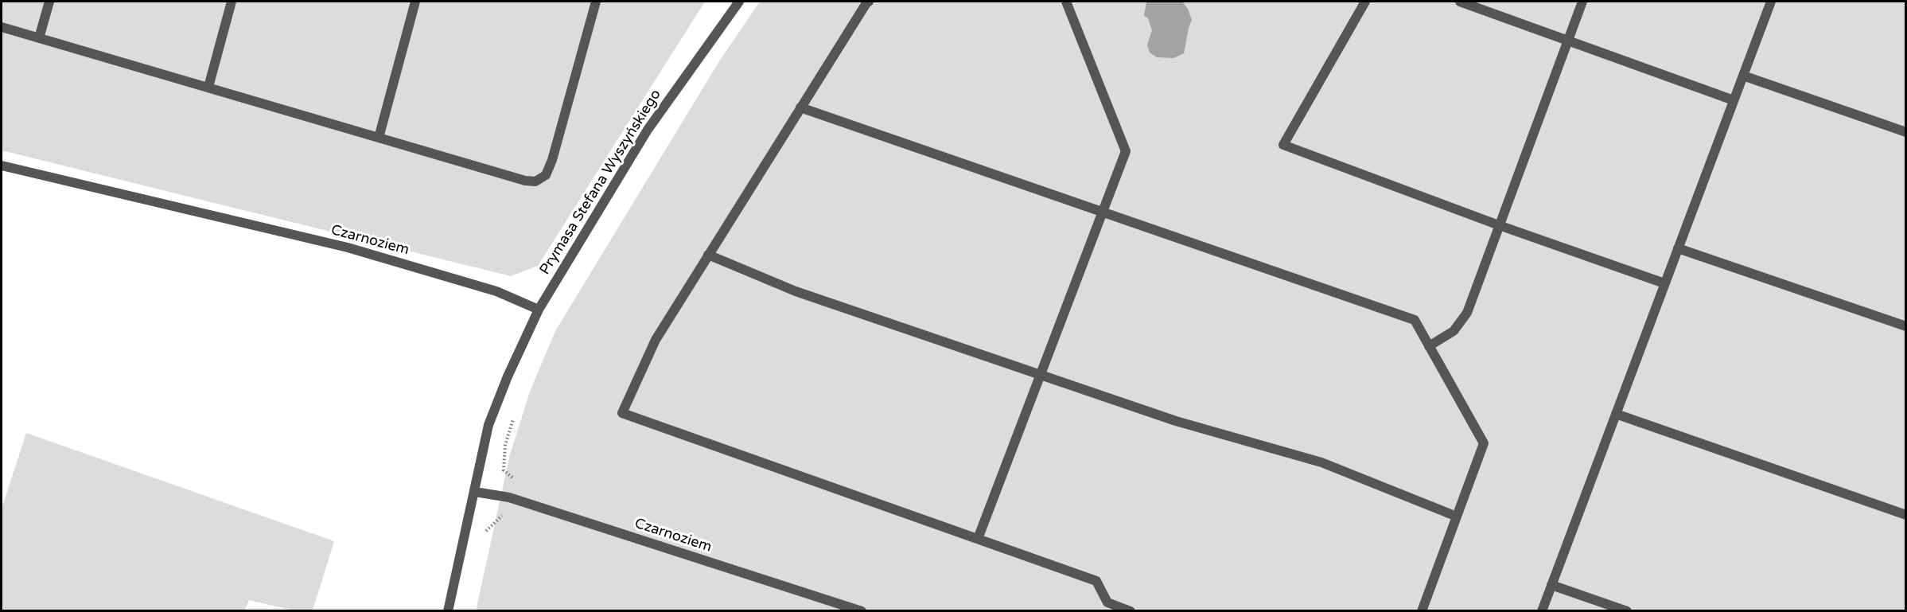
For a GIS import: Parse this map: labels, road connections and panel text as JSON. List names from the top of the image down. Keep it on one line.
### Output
{"streets":{"street":["Prymasa Stefana Wyszyńskiego","Czarnoziem"]},"crossings":[["Prymasa Stefana Wyszyńskiego","Czarnoziem"]]}
